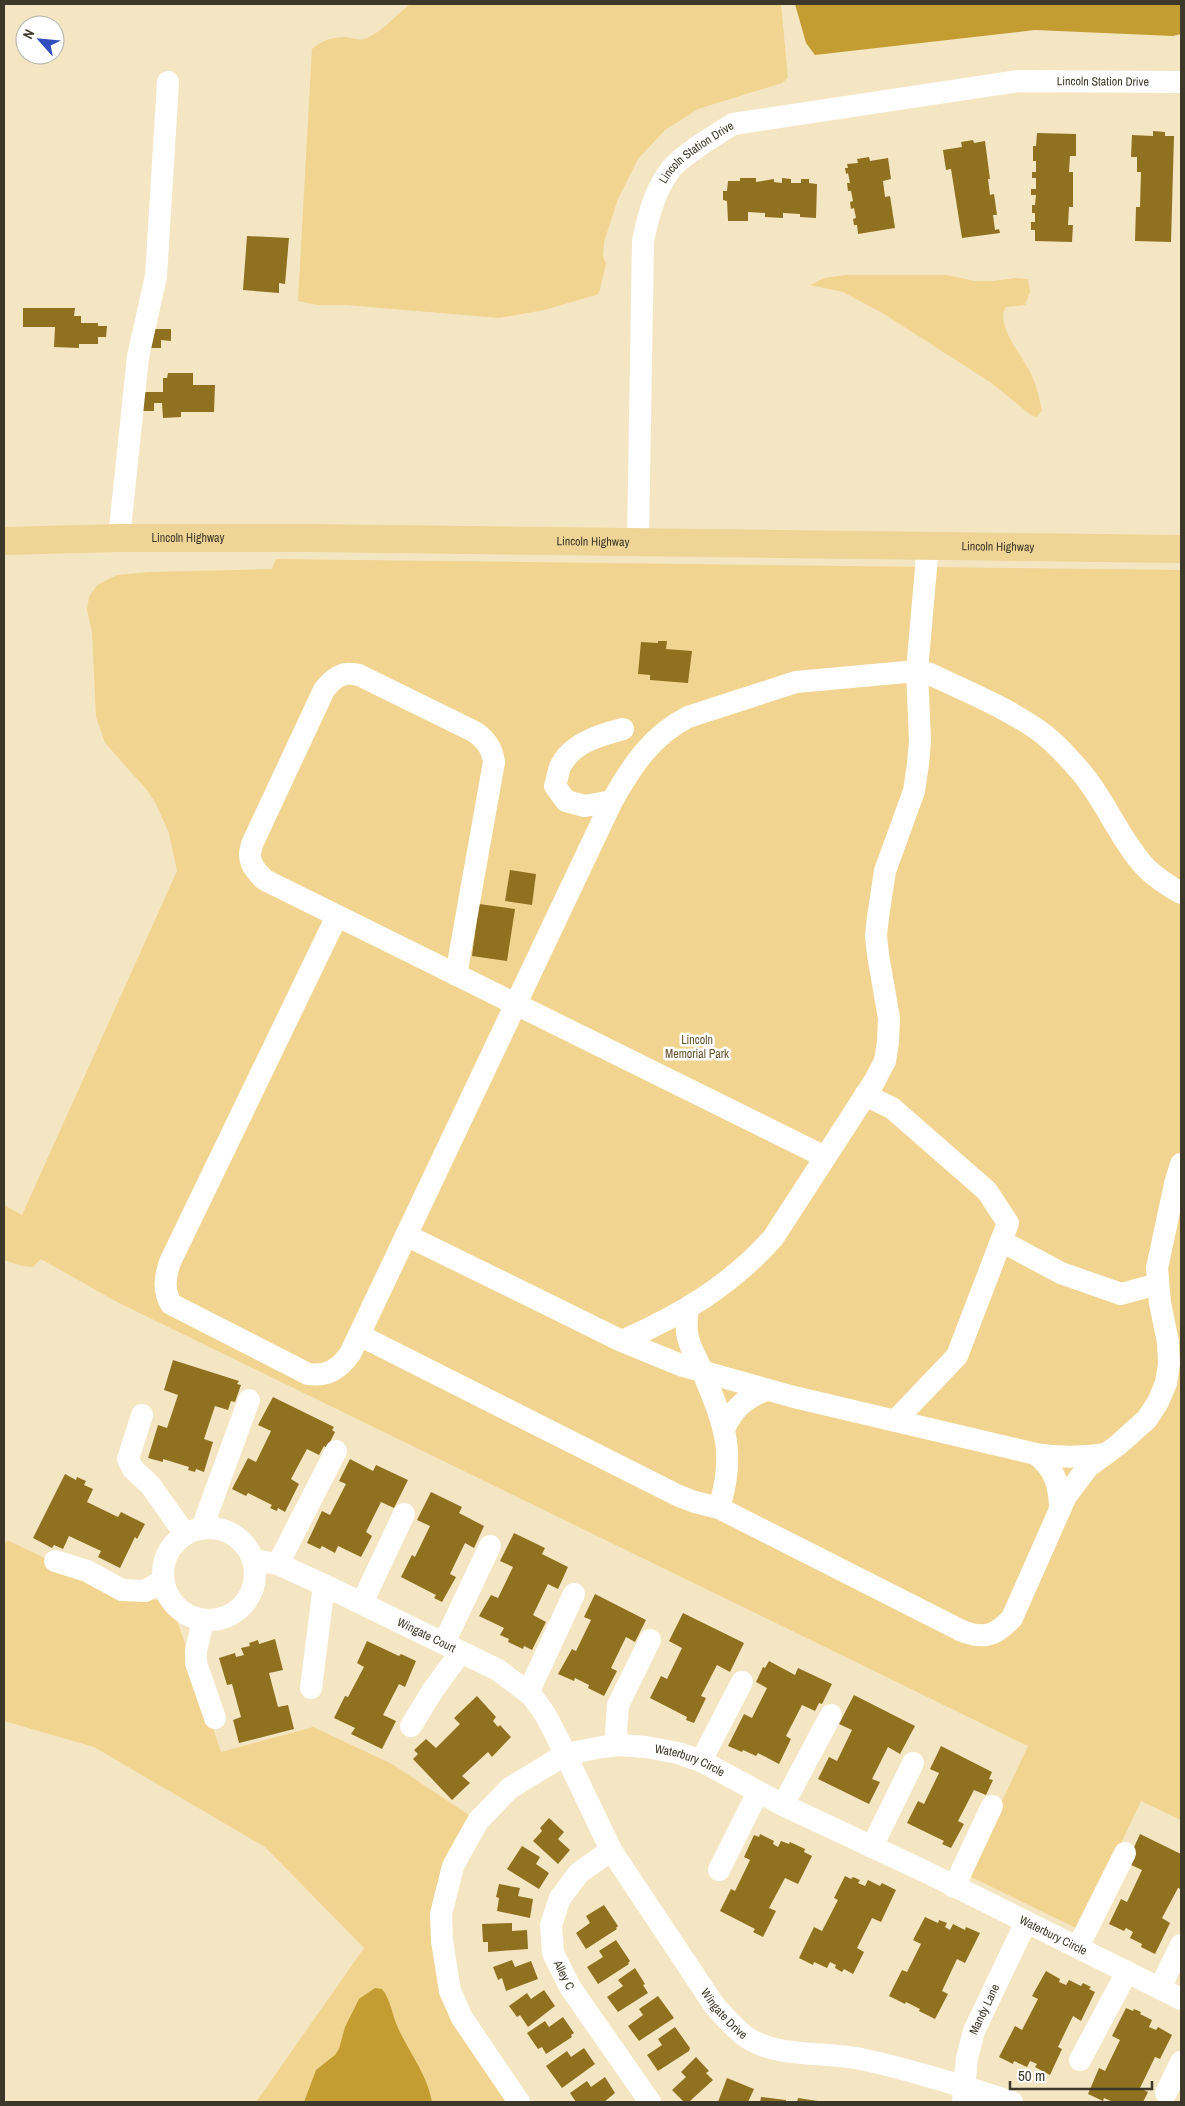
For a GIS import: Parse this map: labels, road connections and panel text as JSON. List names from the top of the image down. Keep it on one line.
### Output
{"streets":{"main road":["Lincoln Highway"],"street":["Lincoln Station Drive","Wingate Court","Waterbury Circle","Alley C","Mandy Lane","Wingate Drive"]},"crossings":[["Lincoln Station Drive","Lincoln Highway"],["Wingate Court","Waterbury Circle"],["Wingate Court","Wingate Drive"],["Waterbury Circle","Mandy Lane"],["Waterbury Circle","Wingate Drive"],["Alley C","Wingate Drive"],["Mandy Lane","Wingate Drive"]],"parks":["Lincoln Memorial Park"],"scale_bar":"50 m","north":"top left"}
